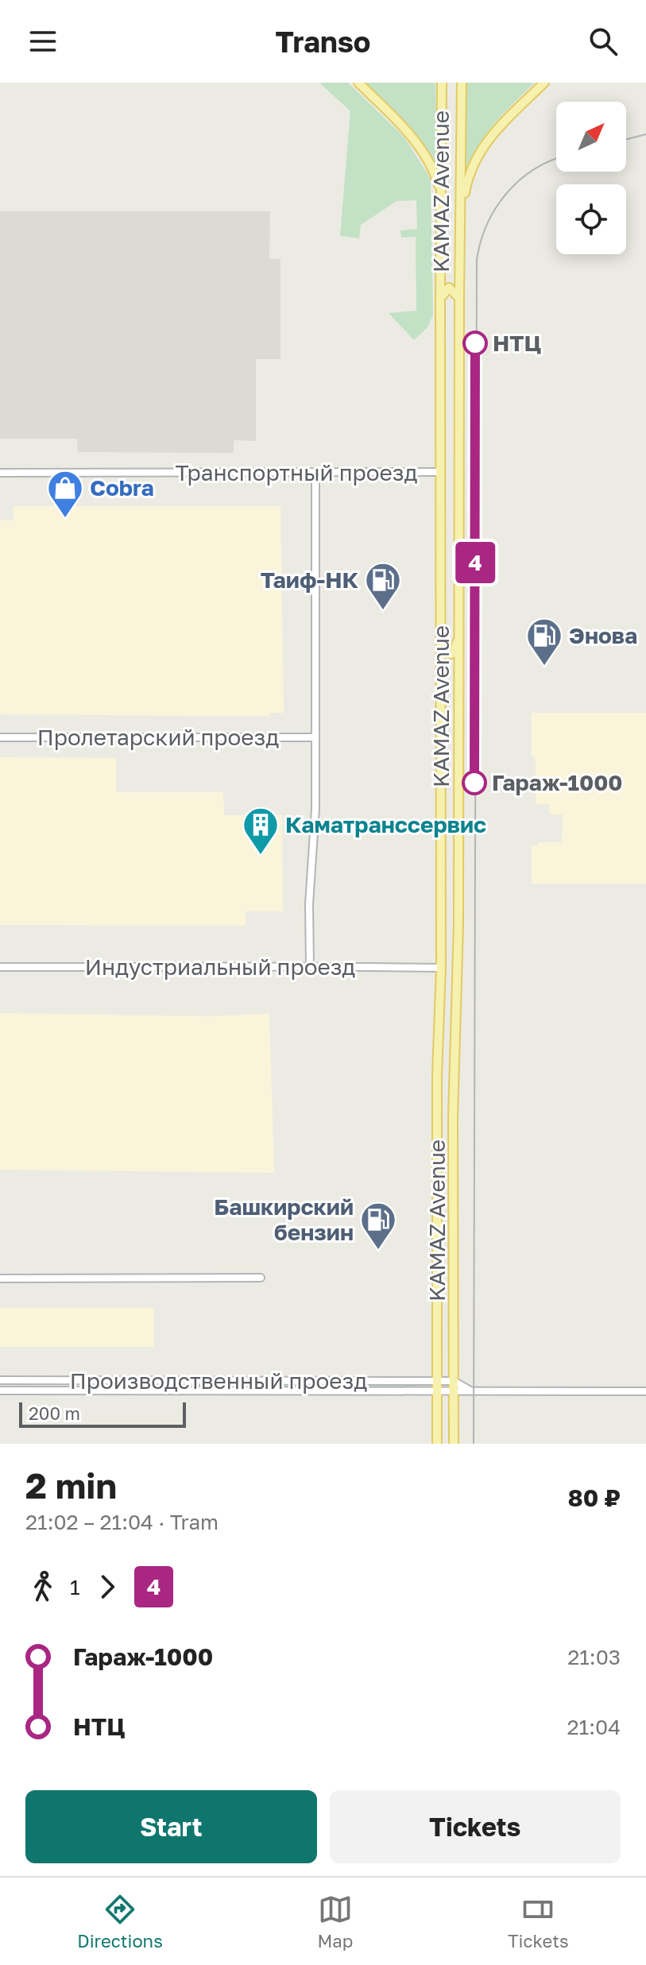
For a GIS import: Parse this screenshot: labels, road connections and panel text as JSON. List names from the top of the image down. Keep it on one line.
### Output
{"streets":{"main road":["KAMAZ Avenue"],"street":["Транспортный проезд","Пролетарский проезд","Индустриальный проезд","Производственный проезд"]},"crossings":[["KAMAZ Avenue","Транспортный проезд"],["KAMAZ Avenue","Индустриальный проезд"],["KAMAZ Avenue","Производственный проезд"]],"places":{"other":["НТЦ","Гараж-1000"],"shop":["Cobra"],"fuel station":["Таиф-НК","Энова","Башкирский бензин"],"building":["Каматранссервис"]},"lines":["tram line 4"],"scale_bar":"200 m","north":"top right","page":{"header":"Transo","on_map":"4","scale":"200 m","heading":["2 min","21:02 – 21:04 · Tram","80 ₽"],"legs":["1","4"],"list":[{"name":"Гараж-1000","value":"21:03"},{"name":"НТЦ","value":"21:04"}],"buttons":["Start","Tickets"],"tabs":["Directions","Map","Tickets"]}}
